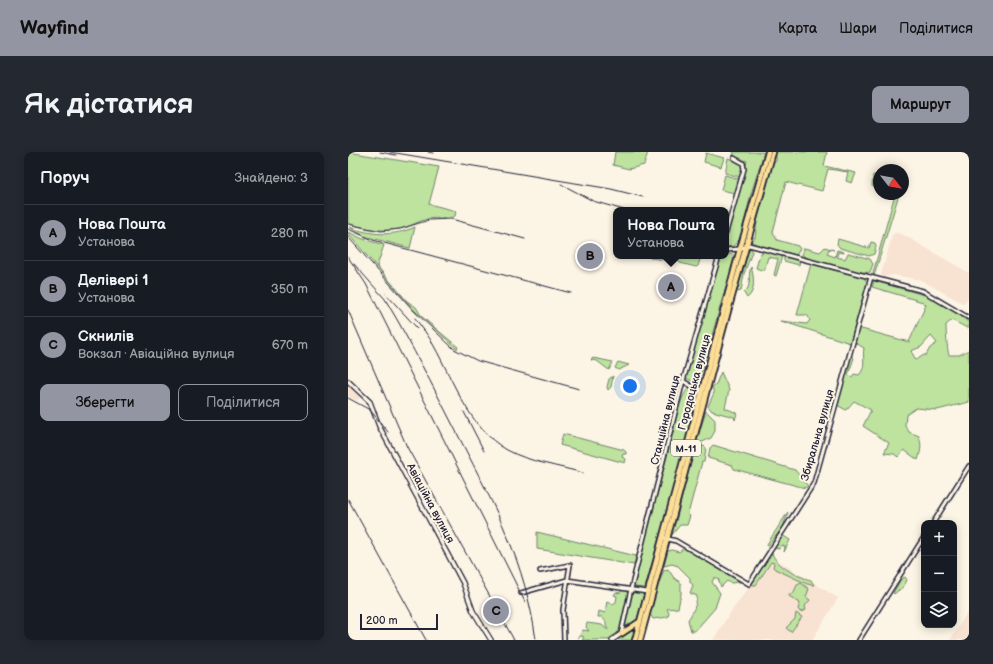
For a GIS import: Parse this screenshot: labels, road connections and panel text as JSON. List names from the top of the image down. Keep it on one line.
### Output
{"streets":{"main road":["Городоцька вулиця","М-11"],"street":["Станційна вулиця","Збиральна вулиця","Авіаційна вулиця"]},"crossings":[["Городоцька вулиця","Збиральна вулиця"]],"scale_bar":"200 m","north":"bottom right","page":{"header":"Wayfind","nav":["Карта","Шари","Поділитися"],"buttons":["Маршрут",["Зберегти","Поділитися"]],"title":"Як дістатися","heading":["Поруч","Знайдено: 3"],"list":[{"mark":"A","name":"Нова Пошта","note":"Установа","value":"280 m"},{"mark":"B","name":"Делівері 1","note":"Установа","value":"350 m"},{"mark":"C","name":"Скнилів","note":"Вокзал · Авіаційна вулиця","value":"670 m"}],"popup":["Нова Пошта","Установа"],"pins":["B","A","C"],"map_buttons":["+","−"],"scale":"200 m"}}
